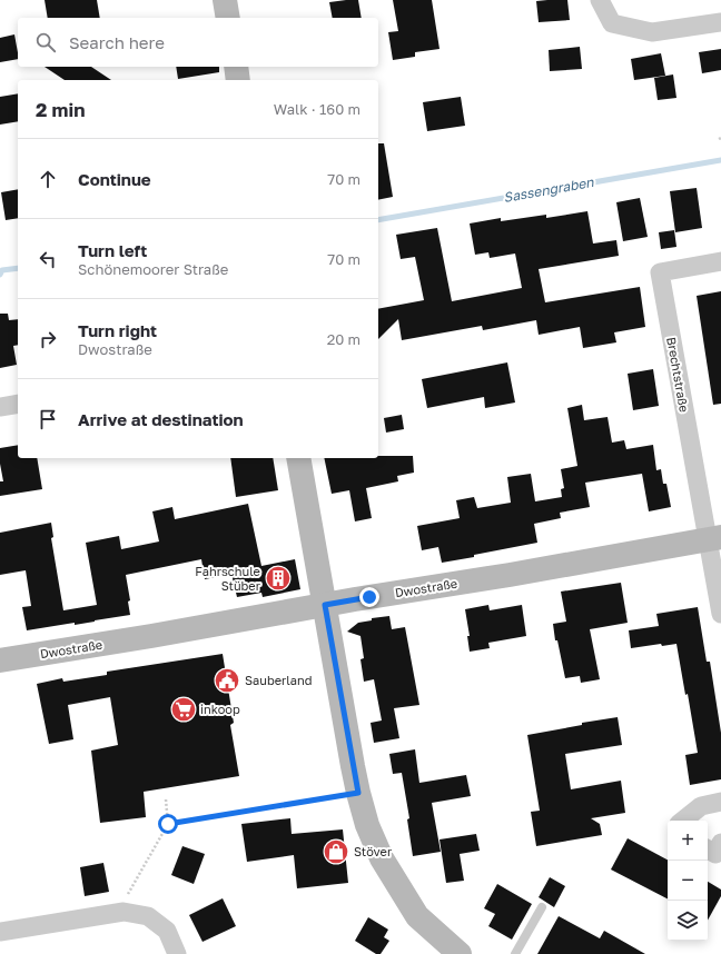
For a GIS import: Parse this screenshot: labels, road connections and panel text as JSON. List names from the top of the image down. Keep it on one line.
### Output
{"streets":{"street":["Brechtstraße","Dwostraße"]},"crossings":[["Brechtstraße","Dwostraße"]],"water":["Sassengraben"],"places":{"building":["Fahrschule Stüber"],"public building":["Sauberland"],"supermarket":["inkoop"],"shop":["Stöver"]},"page":{"search":"Search here","heading":["2 min","Walk · 160 m"],"list":[["Continue","70 m"],["Turn left","Schönemoorer Straße","70 m"],["Turn right","Dwostraße","20 m"],"Arrive at destination"],"map_buttons":["+","−"]}}
